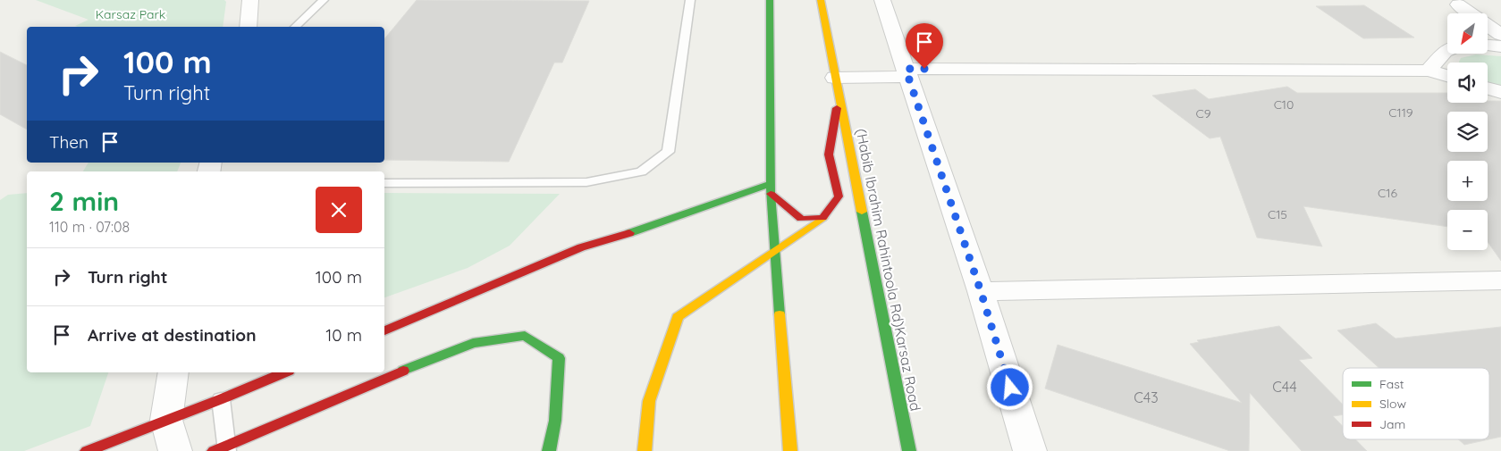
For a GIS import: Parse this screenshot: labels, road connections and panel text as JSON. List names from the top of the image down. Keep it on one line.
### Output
{"streets":{"main road":["(Habib Ibrahim Rahintoola Rd)Karsaz Road"]},"parks":["Karsaz Park"],"house_numbers":["C10","C119","C9","C16","C15","C44","C43"],"legend":["Fast","Slow","Jam"],"north":"bottom left","page":{"map_buttons":["+","−"],"turn":["100 m","Turn right"],"then":"Then","heading":["2 min","110 m · 07:08"],"list":[{"name":"Turn right","value":"100 m"},{"name":"Arrive at destination","value":"10 m"}]}}
